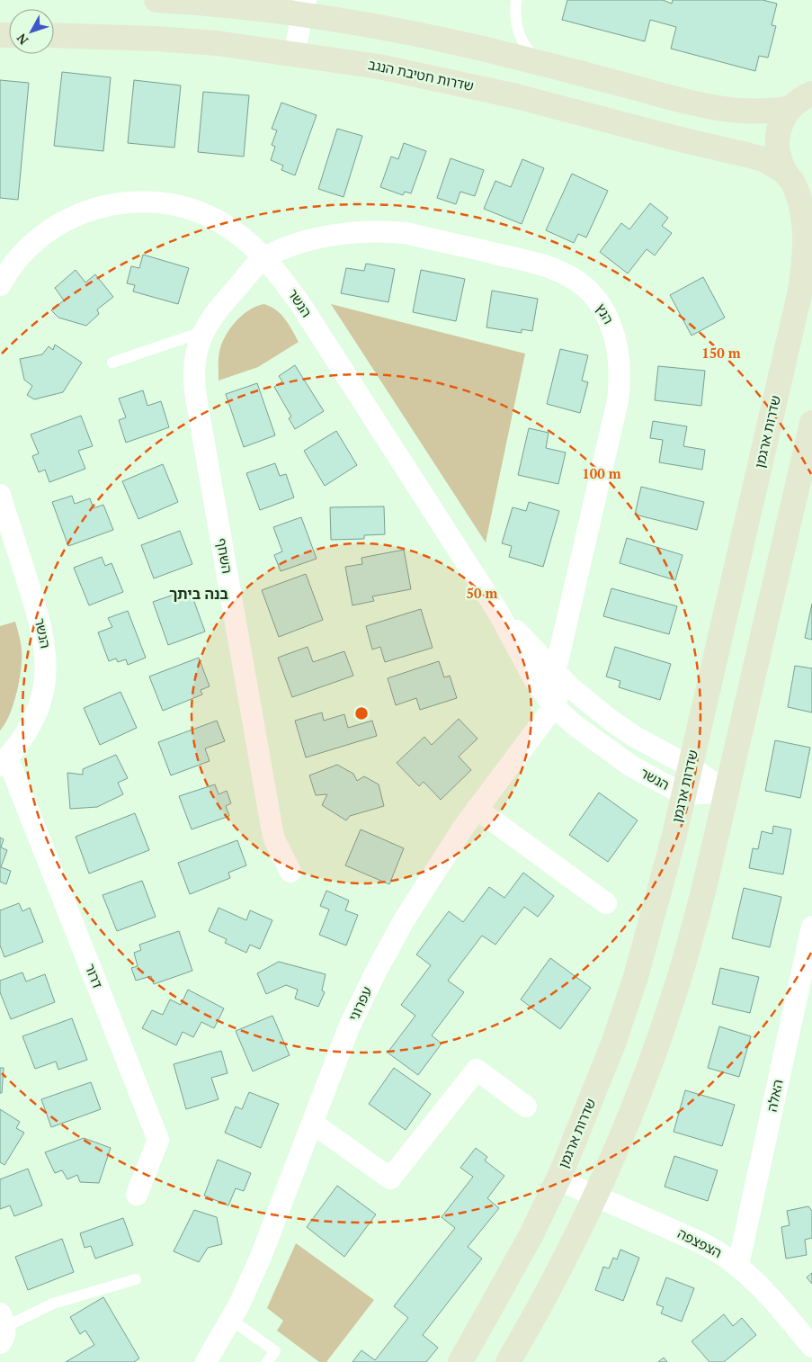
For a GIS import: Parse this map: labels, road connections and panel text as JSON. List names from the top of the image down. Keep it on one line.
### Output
{"streets":{"street":["שדרות חטיבת הנגב","הנשר","הנץ","שדרות ארגמן","השחף","דרור","עפרוני","האלה","הצפצפה"]},"crossings":[["שדרות חטיבת הנגב","שדרות ארגמן"],["הנשר","הנץ"],["הנשר","שדרות ארגמן"],["הנשר","השחף"],["הנשר","דרור"],["הנשר","עפרוני"],["הנץ","השחף"],["שדרות ארגמן","הצפצפה"],["האלה","הצפצפה"]],"districts":["בנה ביתך"],"north":"bottom left","rings":["150 m","100 m","50 m"]}
